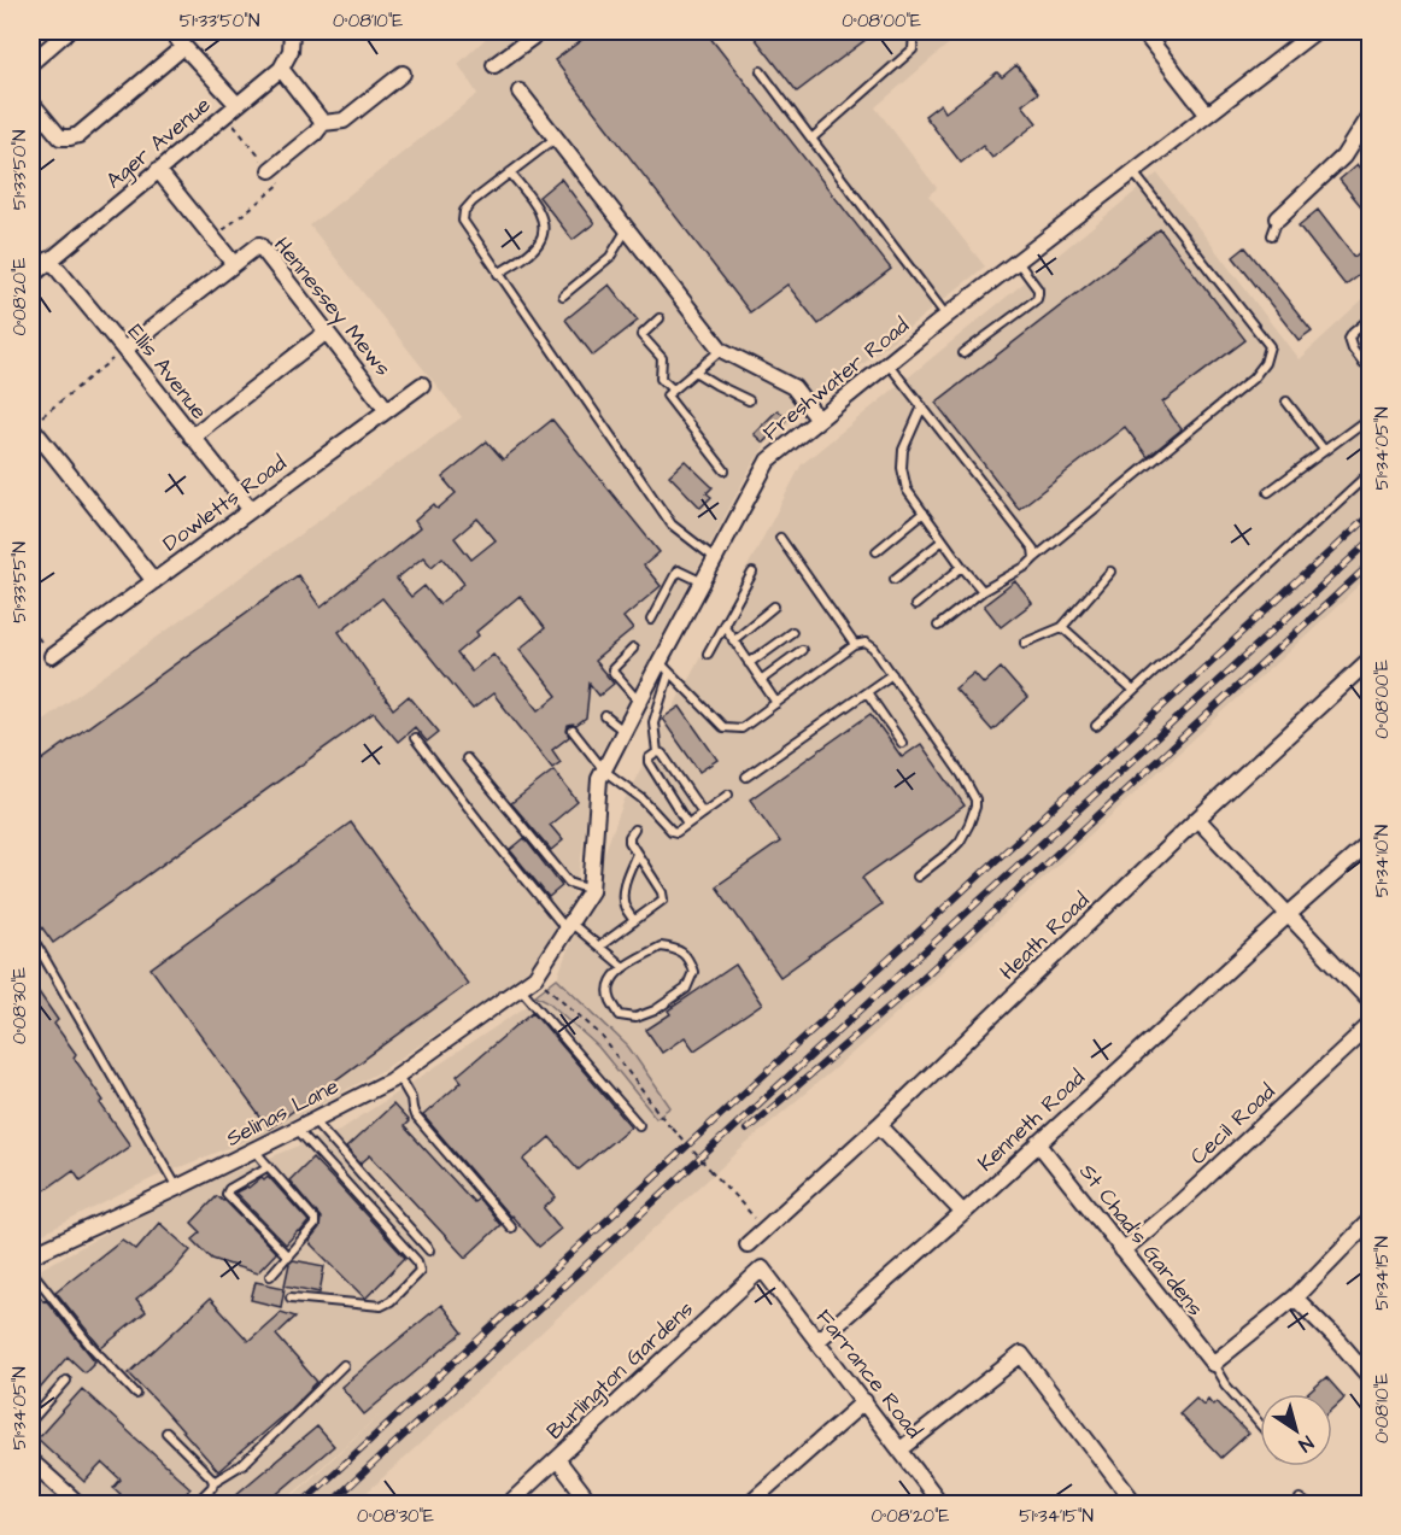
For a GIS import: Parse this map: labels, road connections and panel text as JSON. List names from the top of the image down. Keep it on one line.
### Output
{"streets":{"street":["Ager Avenue","Hennessey Mews","Ellis Avenue","Freshwater Road","Dowletts Road","Heath Road","Selinas Lane","Kenneth Road","Cecil Road","St Chad's Gardens","Burlington Gardens","Farrance Road"]},"crossings":[["Ager Avenue","Ellis Avenue"],["Hennessey Mews","Dowletts Road"],["Ellis Avenue","Dowletts Road"],["Freshwater Road","Selinas Lane"],["Kenneth Road","St Chad's Gardens"],["Kenneth Road","Farrance Road"],["Cecil Road","St Chad's Gardens"],["Burlington Gardens","Farrance Road"]],"north":"bottom right","coordinates":["51°33'50\"N","0°08'10\"E","0°08'00\"E","0°08'20\"E","51°34'05\"N","51°33'55\"N","51°34'10\"N","0°08'30\"E","51°34'15\"N"]}
